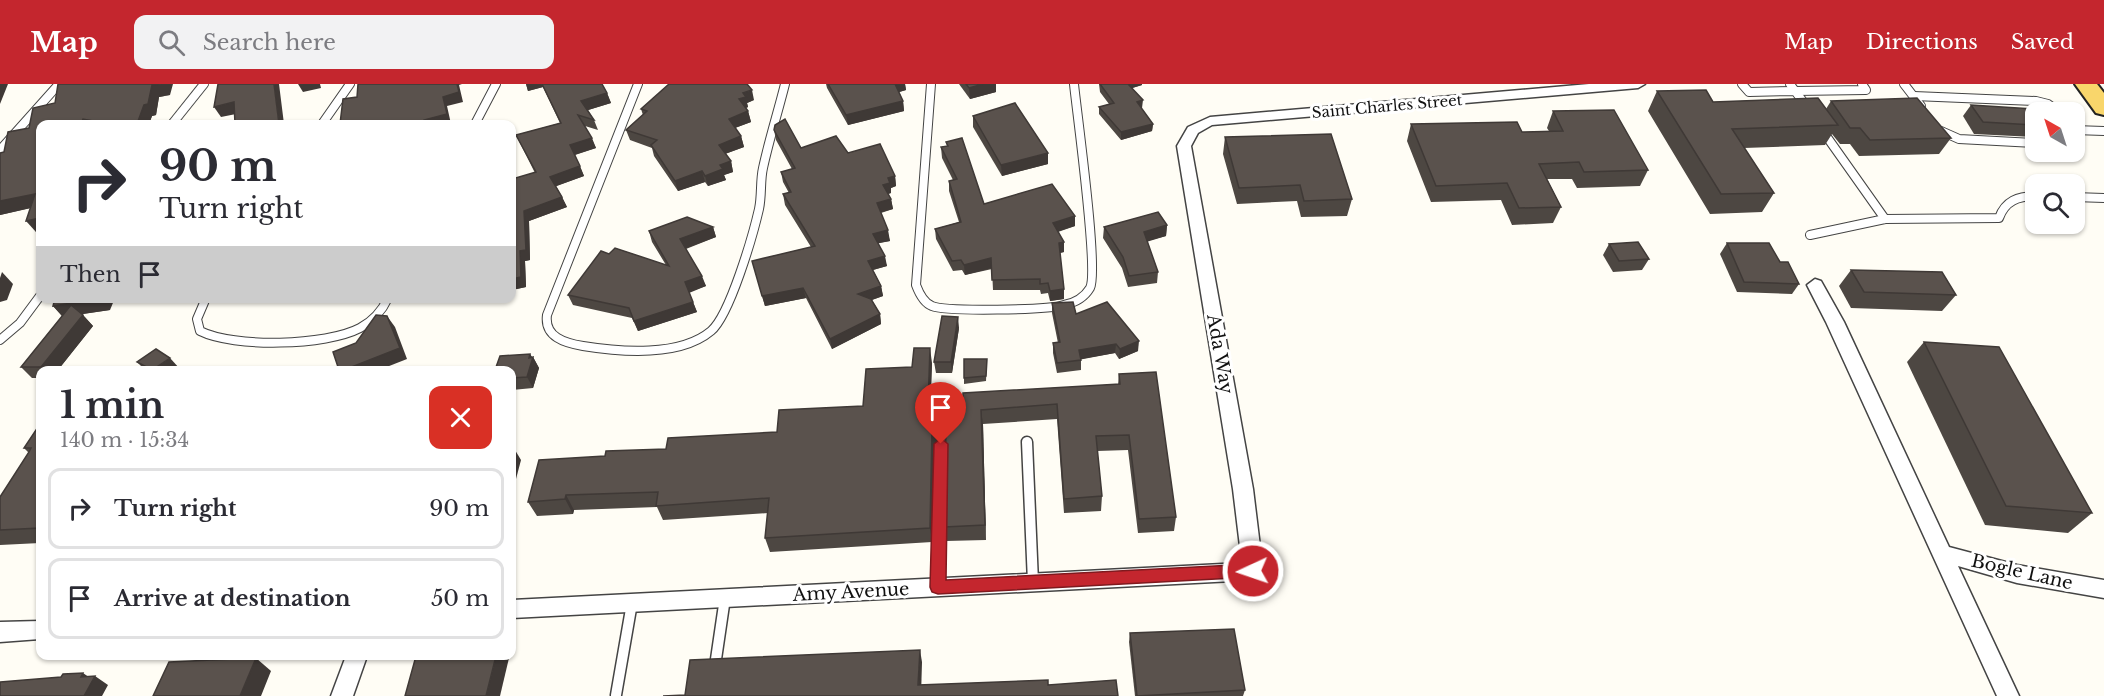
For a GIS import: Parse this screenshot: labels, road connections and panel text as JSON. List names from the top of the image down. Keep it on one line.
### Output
{"streets":{"street":["Saint Charles Street","Ada Way","Bogle Lane","Amy Avenue"]},"crossings":[["Saint Charles Street","Ada Way"],["Ada Way","Amy Avenue"]],"north":"top left","page":{"header":"Map","search":"Search here","nav":["Map","Directions","Saved"],"turn":["90 m","Turn right"],"then":"Then","heading":["1 min","140 m · 15:34"],"list":[{"name":"Turn right","value":"90 m"},{"name":"Arrive at destination","value":"50 m"}]}}
